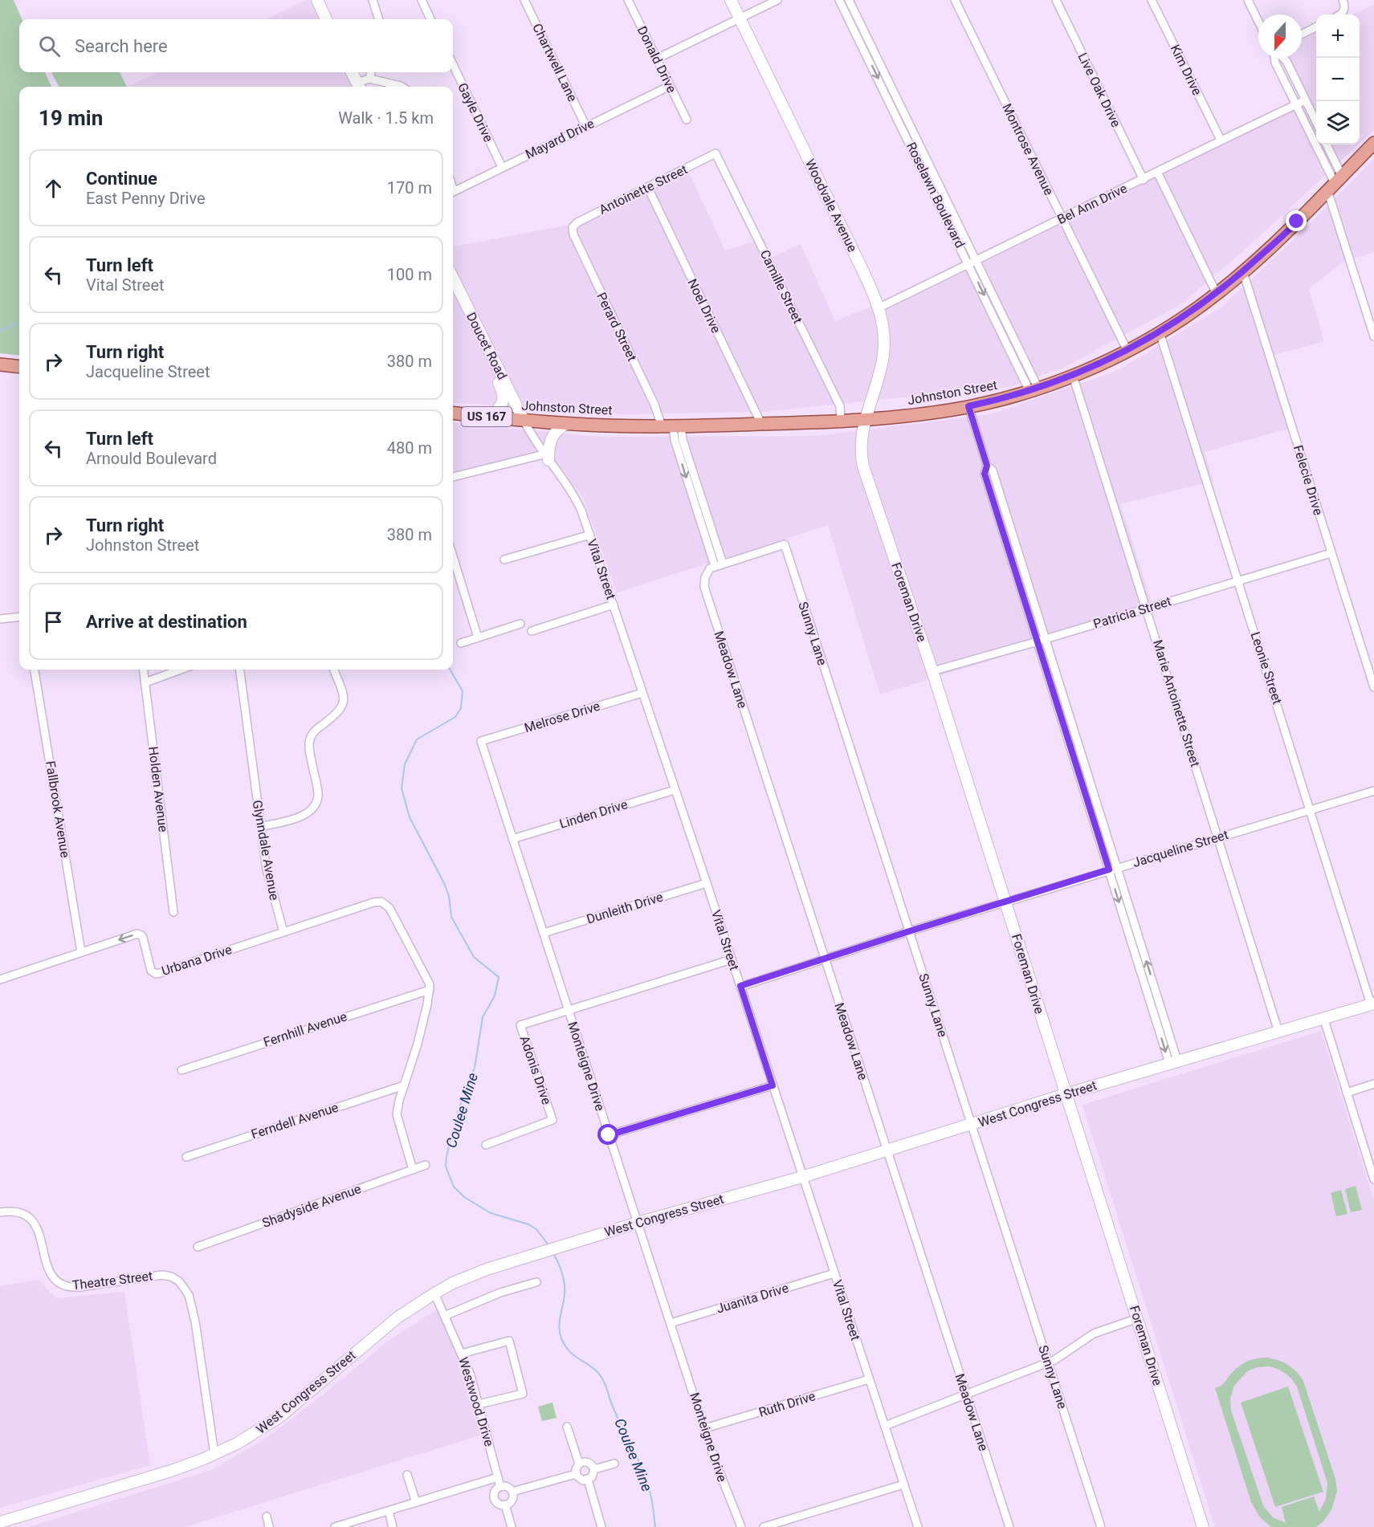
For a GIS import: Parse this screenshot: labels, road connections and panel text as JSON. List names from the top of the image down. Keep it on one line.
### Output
{"streets":{"main road":["Johnston Street","US 167"],"street":["Donald Drive","Chartwell Lane","Kim Drive","Live Oak Drive","Gayle Drive","Mayard Drive","Montrose Avenue","Antoinette Street","Roselawn Boulevard","Bel Ann Drive","Woodvale Avenue","Camille Street","Noel Drive","Perard Street","Doucet Road","Felecie Drive","Vital Street","Foreman Drive","Patricia Street","Sunny Lane","Leonie Street","Meadow Lane","Marie Antoinette Street","Melrose Drive","Holden Avenue","Fallbrook Avenue","Linden Drive","Jacqueline Street","Glynndale Avenue","Dunleith Drive","Urbana Drive","Fernhill Avenue","Monteigne Drive","Adonis Drive","West Congress Street","Ferndell Avenue","Shadyside Avenue","Theatre Street","Juanita Drive","Westwood Drive","Ruth Drive"]},"crossings":[["Donald Drive","Mayard Drive"],["Chartwell Lane","Mayard Drive"],["Kim Drive","Bel Ann Drive"],["Live Oak Drive","Bel Ann Drive"],["Gayle Drive","Mayard Drive"],["Montrose Avenue","Bel Ann Drive"],["Montrose Avenue","Johnston Street"],["Antoinette Street","Camille Street"],["Antoinette Street","Noel Drive"],["Antoinette Street","Perard Street"],["Roselawn Boulevard","Bel Ann Drive"],["Roselawn Boulevard","Johnston Street"],["Bel Ann Drive","Woodvale Avenue"],["Woodvale Avenue","Johnston Street"],["Woodvale Avenue","Foreman Drive"],["Camille Street","Johnston Street"],["Noel Drive","Johnston Street"],["Perard Street","Johnston Street"],["Perard Street","Sunny Lane"],["Perard Street","Meadow Lane"],["Doucet Road","Johnston Street"],["Doucet Road","Vital Street"],["Johnston Street","Felecie Drive"],["Johnston Street","Vital Street"],["Johnston Street","Foreman Drive"],["Johnston Street","Leonie Street"],["Johnston Street","Marie Antoinette Street"],["Felecie Drive","Patricia Street"],["Vital Street","Melrose Drive"],["Vital Street","Linden Drive"],["Vital Street","Jacqueline Street"],["Vital Street","Dunleith Drive"],["Vital Street","Adonis Drive"],["Vital Street","West Congress Street"],["Vital Street","Juanita Drive"],["Vital Street","Ruth Drive"],["Foreman Drive","Patricia Street"],["Foreman Drive","Jacqueline Street"],["Foreman Drive","West Congress Street"],["Patricia Street","Leonie Street"],["Patricia Street","Marie Antoinette Street"],["Sunny Lane","Meadow Lane"],["Sunny Lane","Jacqueline Street"],["Sunny Lane","West Congress Street"],["Leonie Street","Jacqueline Street"],["Leonie Street","West Congress Street"],["Meadow Lane","Jacqueline Street"],["Meadow Lane","West Congress Street"],["Marie Antoinette Street","Jacqueline Street"],["Marie Antoinette Street","West Congress Street"],["Melrose Drive","Monteigne Drive"],["Fallbrook Avenue","Urbana Drive"],["Linden Drive","Monteigne Drive"],["Glynndale Avenue","Urbana Drive"],["Dunleith Drive","Monteigne Drive"],["Monteigne Drive","Adonis Drive"],["Monteigne Drive","West Congress Street"],["Monteigne Drive","Juanita Drive"],["Monteigne Drive","Ruth Drive"],["West Congress Street","Theatre Street"],["West Congress Street","Westwood Drive"]],"one_way":["Urbana Drive"],"water":["Coulee Mine"],"north":"bottom","page":{"map_buttons":["+","−"],"search":"Search here","heading":["19 min","Walk · 1.5 km"],"list":[["Continue","East Penny Drive","170 m"],["Turn left","Vital Street","100 m"],["Turn right","Jacqueline Street","380 m"],["Turn left","Arnould Boulevard","480 m"],["Turn right","Johnston Street","380 m"],"Arrive at destination"]}}
